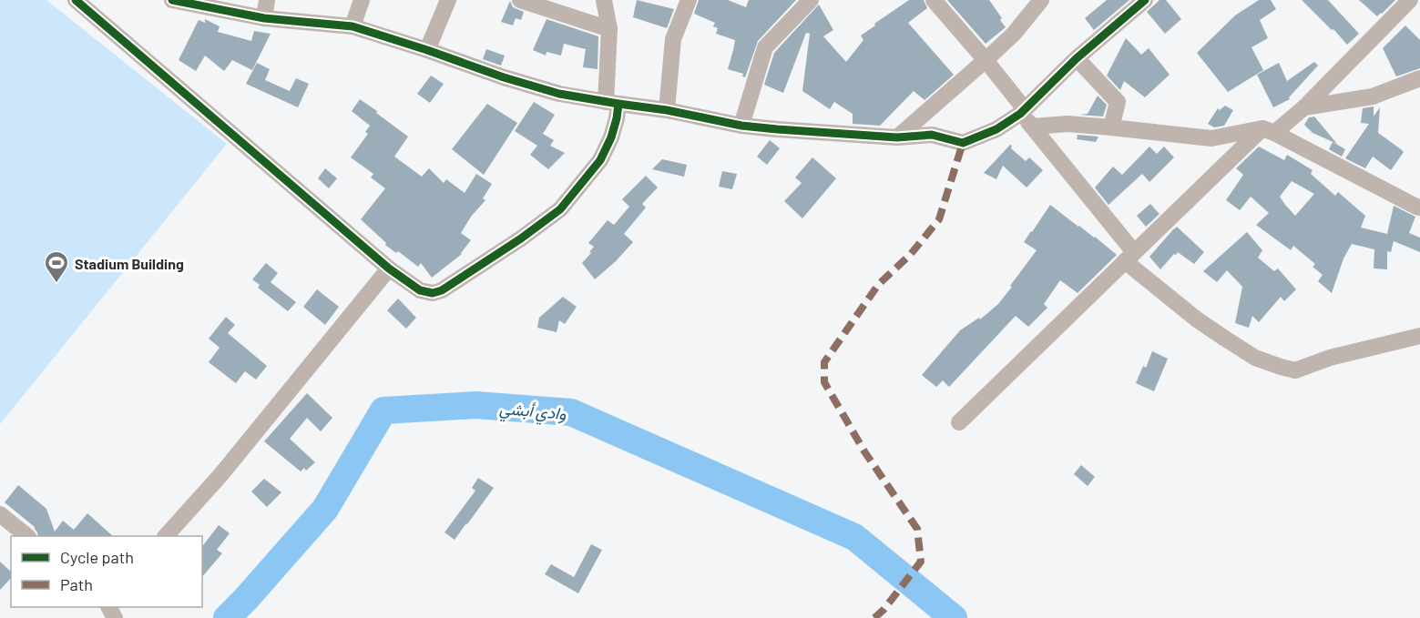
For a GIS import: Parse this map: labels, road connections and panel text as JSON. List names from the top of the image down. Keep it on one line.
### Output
{"water":["وادي أبشي"],"places":{"sports":["Stadium Building"]},"legend":["Cycle path","Path"]}
